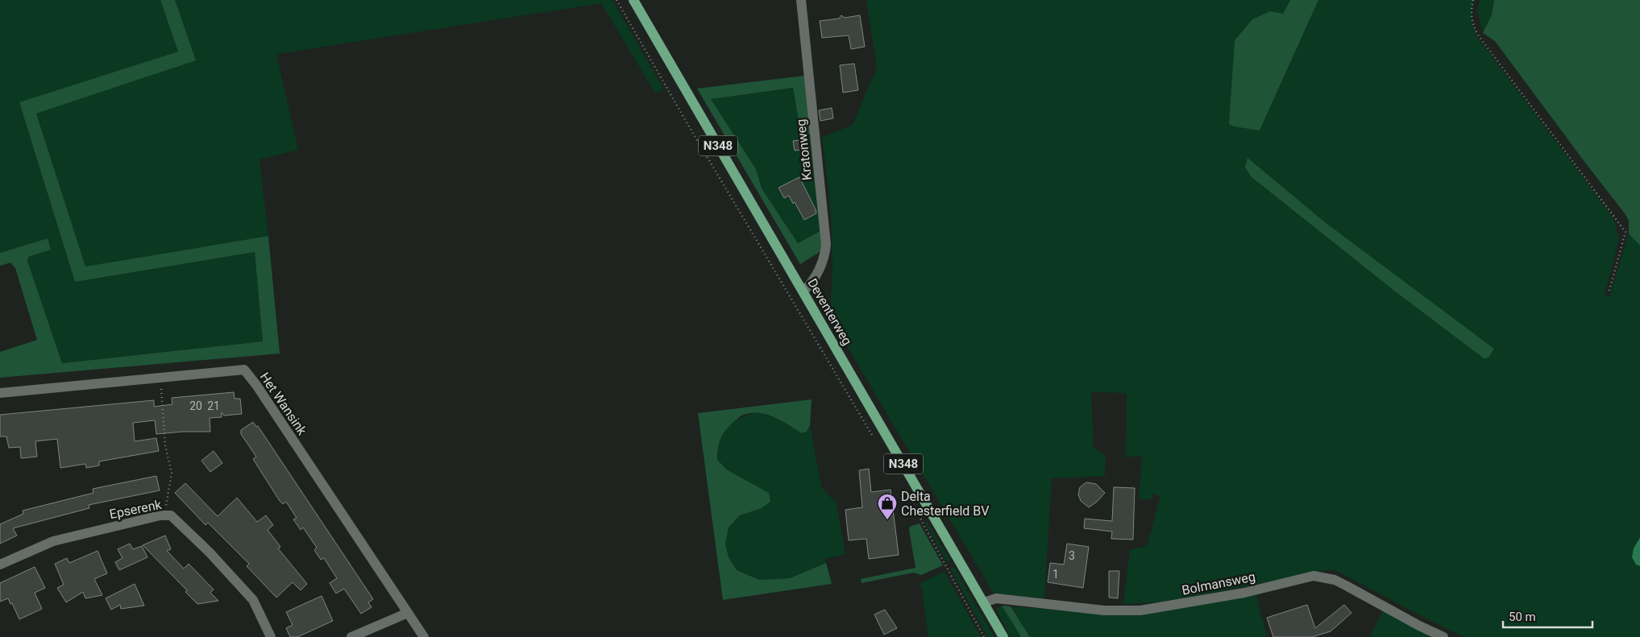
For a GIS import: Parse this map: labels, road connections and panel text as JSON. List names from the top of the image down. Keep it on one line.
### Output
{"streets":{"main road":["N348","Deventerweg"],"street":["Kratonweg","Het Wansink","Epserenk","Bolmansweg"]},"crossings":[["Kratonweg","Deventerweg"],["Deventerweg","Bolmansweg"]],"places":{"shop":["Delta Chesterfield BV"]},"house_numbers":["20","21","3","1"],"scale_bar":"50 m"}
